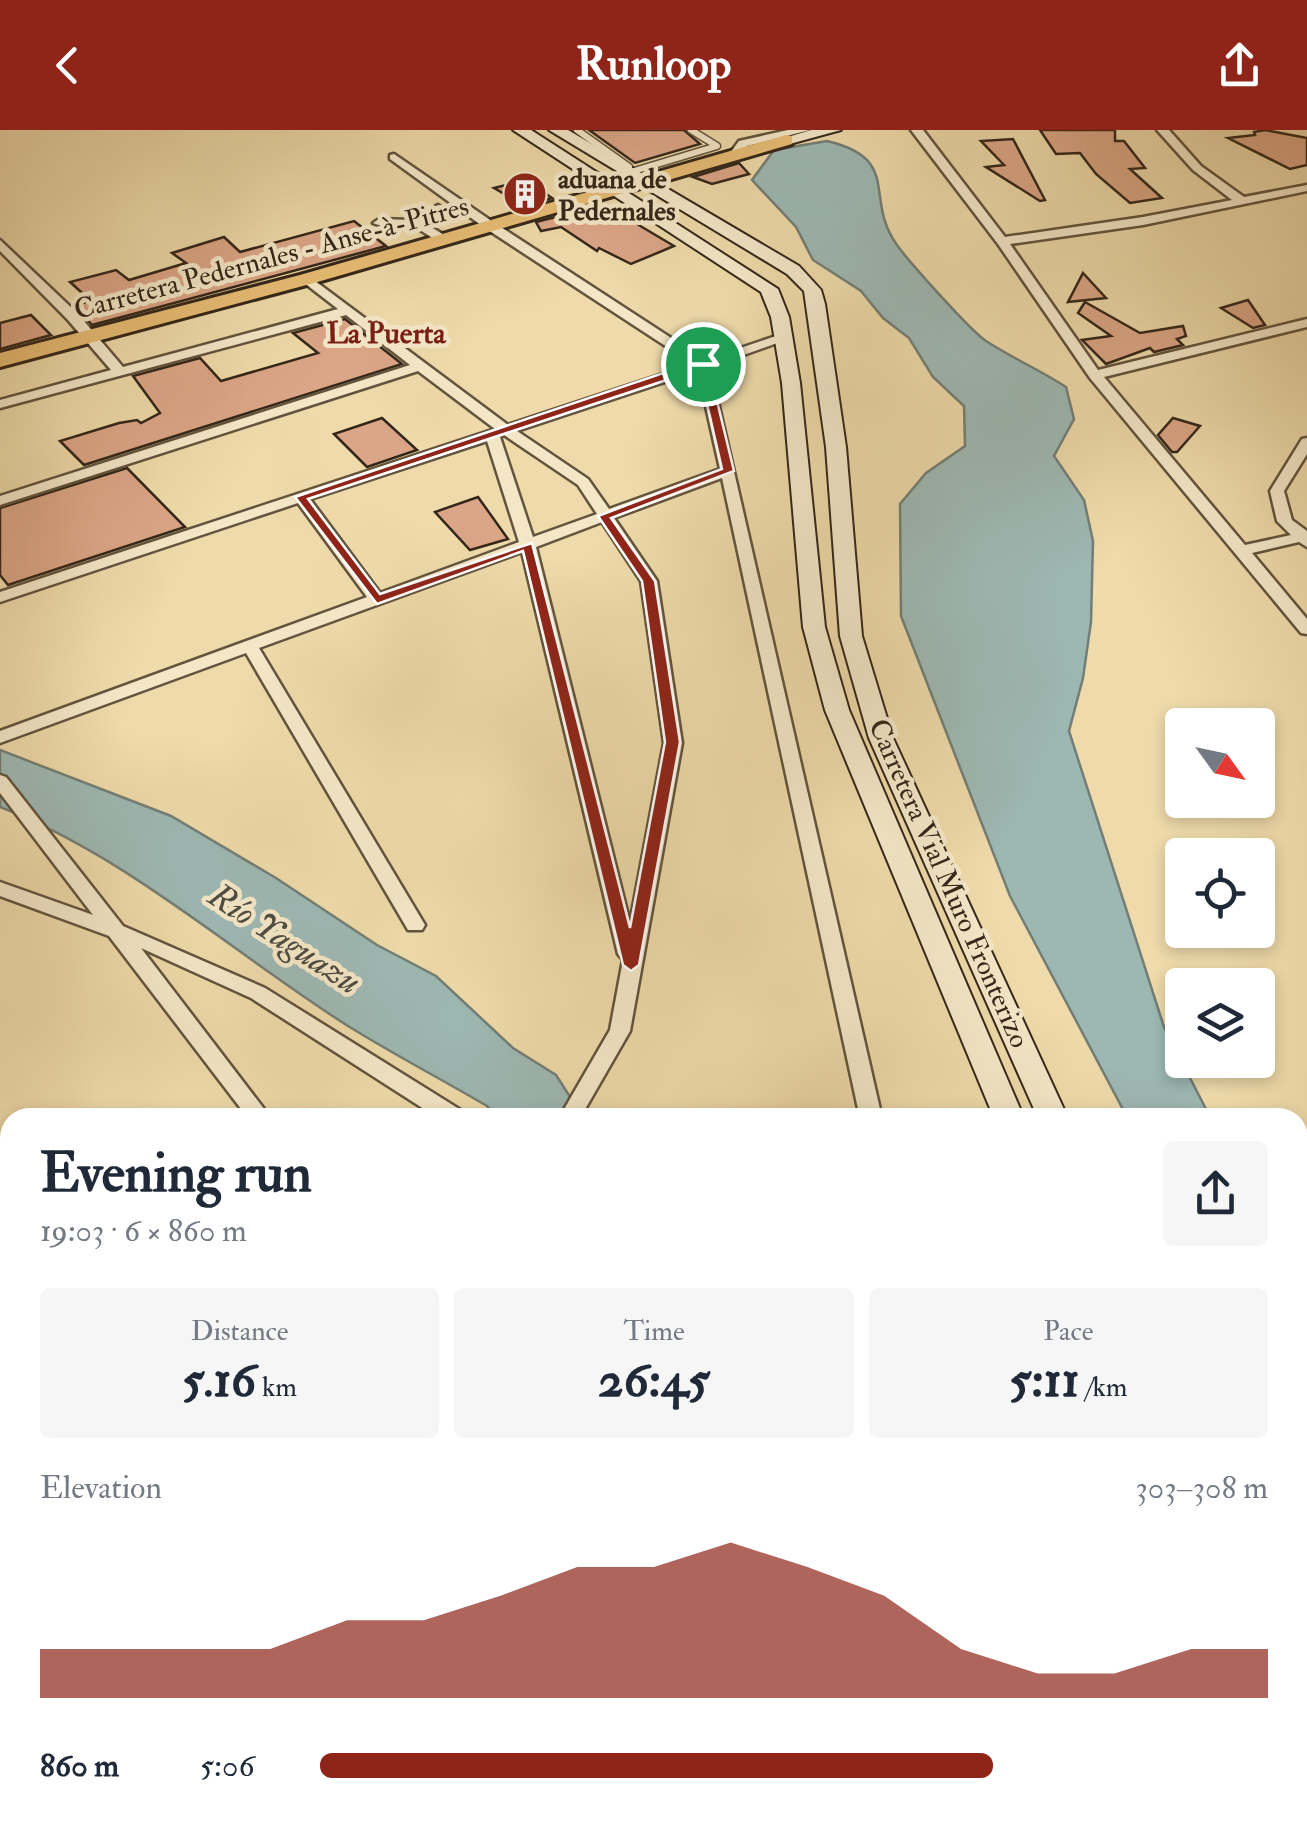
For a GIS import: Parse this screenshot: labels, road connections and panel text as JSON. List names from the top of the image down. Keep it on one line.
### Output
{"streets":{"main road":["Carretera Pedernales - Anse-à-Pitres"],"street":["Carretera Vial Muro Fronterizo"]},"crossings":[["Carretera Pedernales - Anse-à-Pitres","Carretera Vial Muro Fronterizo"]],"districts":["La Puerta"],"water":["Río Yaguazu"],"places":{"building":["aduana de Pedernales"]},"north":"bottom right","page":{"header":"Runloop","heading":["Evening run","19:03 · 6 × 860 m"],"stats":[["Distance","5.16 km"],["Time","26:45"],["Pace","5:11 /km"]],"chart":["Elevation","303–308 m"],"list":[{"name":"860 m","note":"5:06"}]}}
